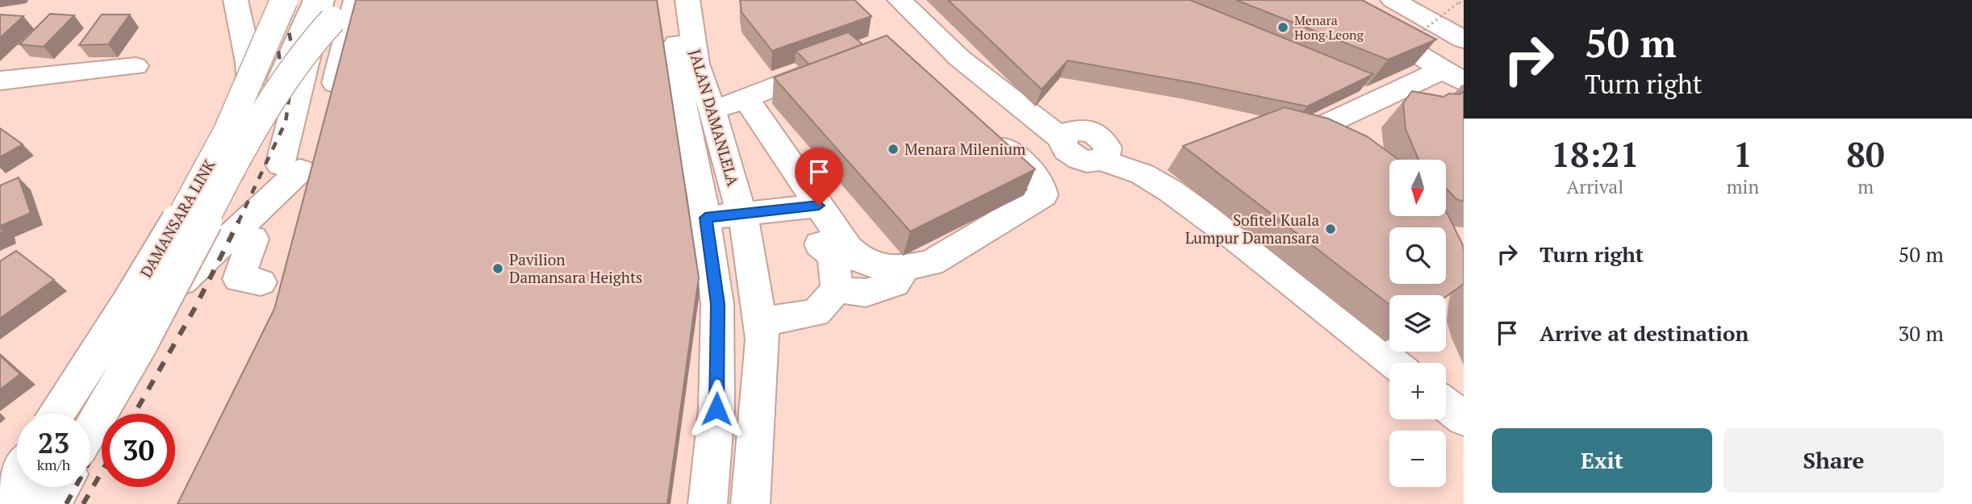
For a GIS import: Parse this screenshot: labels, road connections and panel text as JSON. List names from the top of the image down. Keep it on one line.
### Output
{"streets":{"main road":["JALAN DAMANLELA","DAMANSARA LINK"]},"places":["Menara Hong Leong","Menara Milenium","Sofitel Kuala Lumpur Damansara","Pavilion Damansara Heights"],"north":"bottom","page":{"turn":["50 m","Turn right"],"eta":["18:21","Arrival","1","min","80","m"],"map_buttons":["+","−"],"list":[{"name":"Turn right","value":"50 m"},{"name":"Arrive at destination","value":"30 m"}],"speed":"23 km/h","limit":"30","buttons":["Exit","Share"]}}
